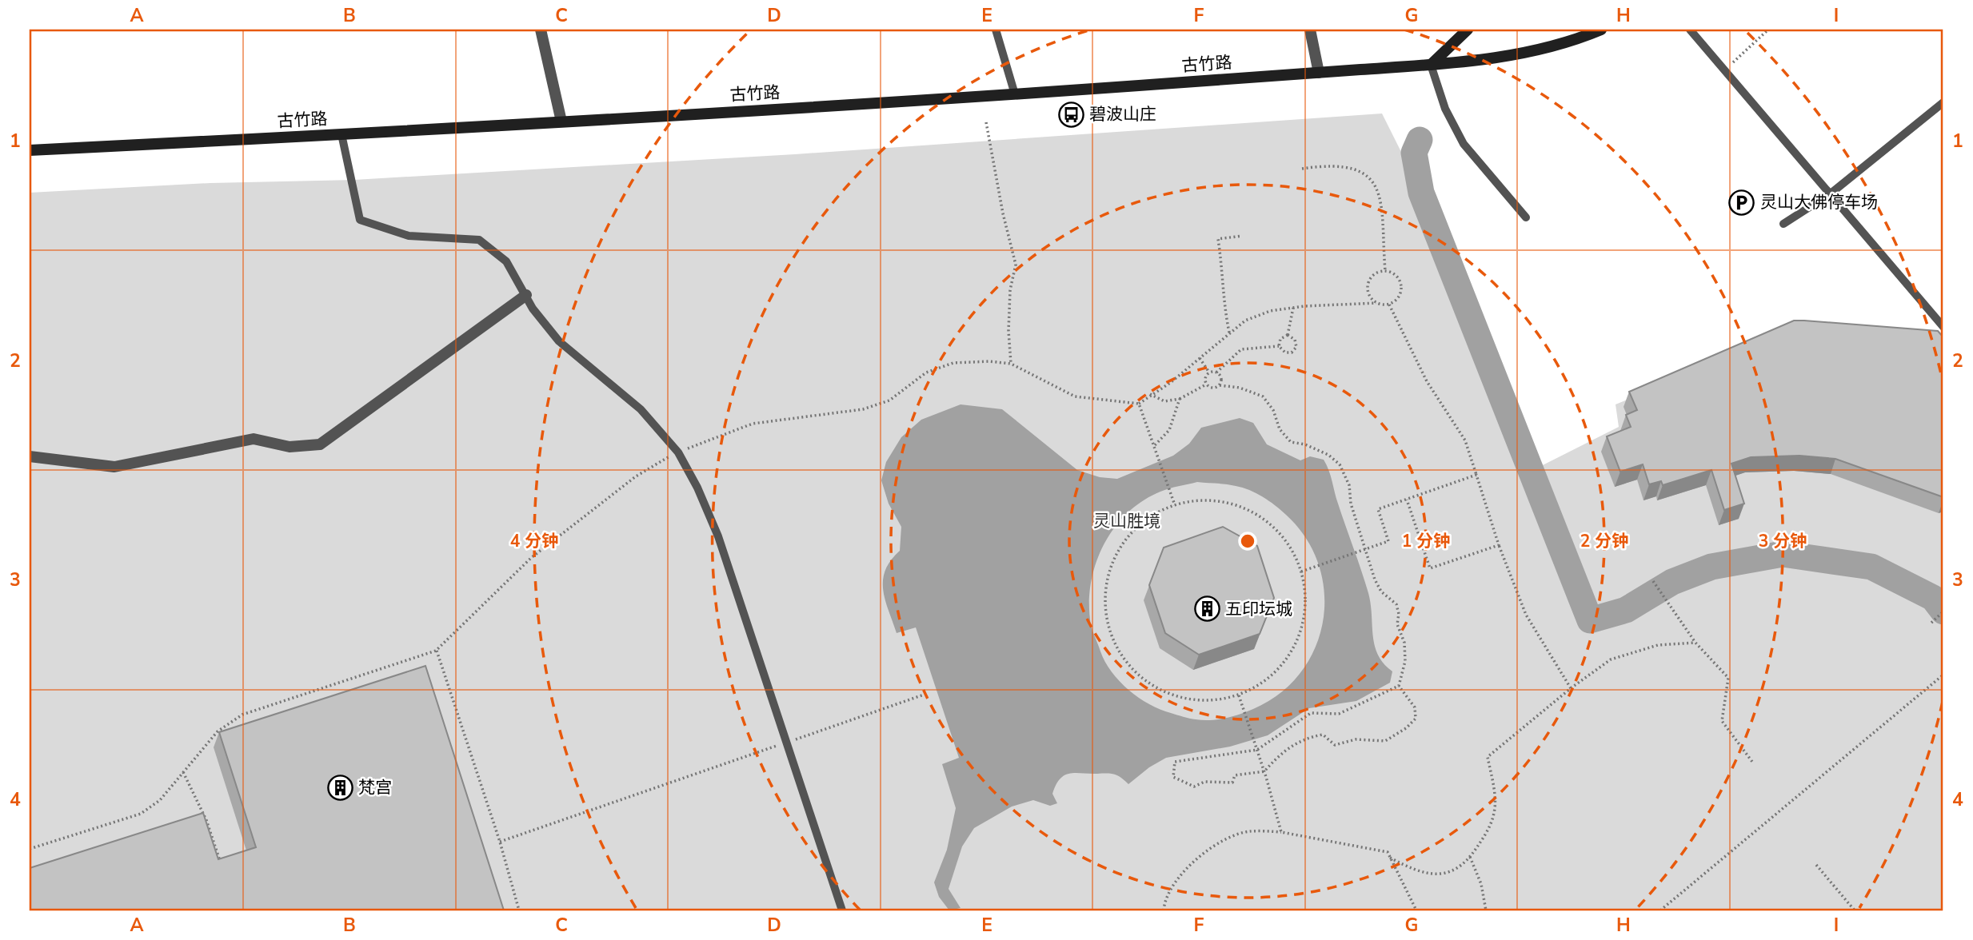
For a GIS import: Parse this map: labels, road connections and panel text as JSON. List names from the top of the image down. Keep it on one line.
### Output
{"streets":{"main road":["古竹路"]},"parks":["灵山胜境"],"places":{"bus stop":["碧波山庄"],"parking":["灵山大佛停车场"],"building":["五印坛城","梵宫"]},"grid":{"columns":["A","B","C","D","E","F","G","H","I"],"rows":["1","2","3","4"]},"rings":["1 分钟","2 分钟","3 分钟","4 分钟"]}
